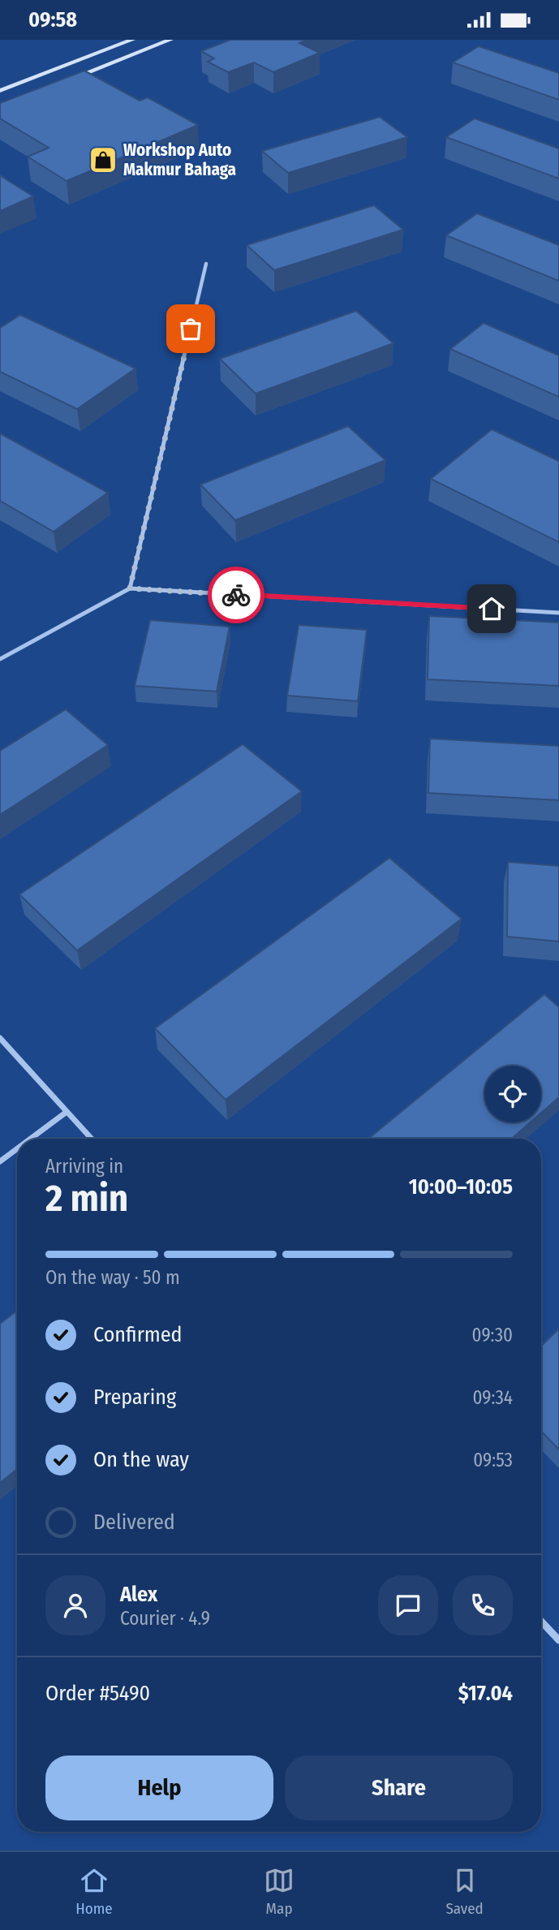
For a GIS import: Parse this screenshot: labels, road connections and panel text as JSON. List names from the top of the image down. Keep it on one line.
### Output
{"places":{"shop":["Workshop Auto Makmur Bahaga"]},"page":{"status":"09:58","heading":["2 min","Arriving in","10:00–10:05"],"panel":["Alex","Courier · 4.9","Order #5490","$17.04"],"bar":"On the way · 50 m","list":[["Confirmed","09:30"],["Preparing","09:34"],["On the way","09:53"],"Delivered"],"buttons":["Help","Share"],"tabs":["Home","Map","Saved"]}}
